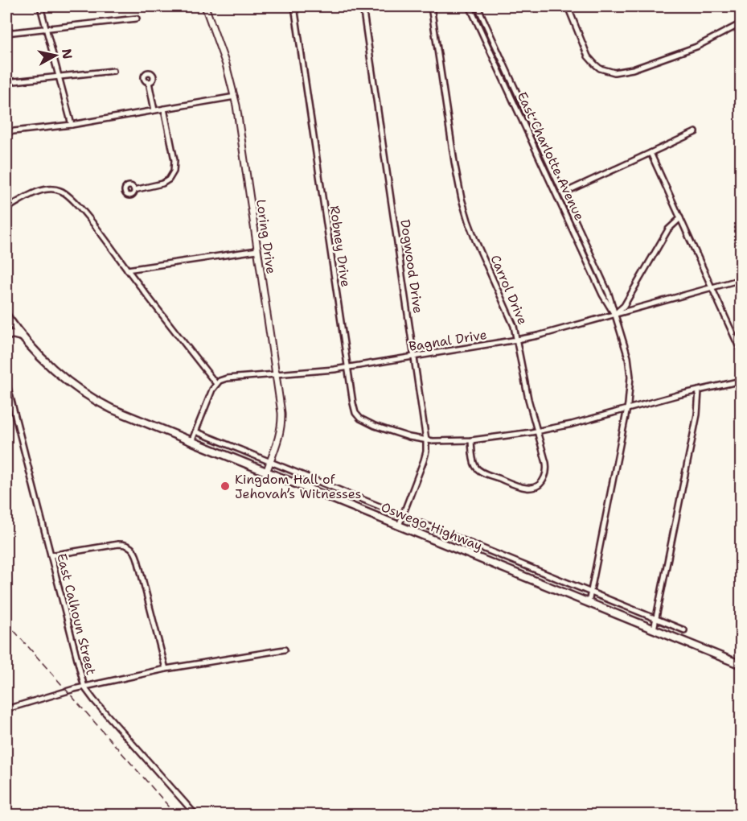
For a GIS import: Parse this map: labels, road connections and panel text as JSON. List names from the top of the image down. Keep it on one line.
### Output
{"streets":{"main road":["Oswego Highway"],"street":["East Charlotte Avenue","Loring Drive","Robney Drive","Dogwood Drive","Carrol Drive","Bagnal Drive","East Calhoun Street"]},"crossings":[["East Charlotte Avenue","Robney Drive"],["East Charlotte Avenue","Bagnal Drive"],["East Charlotte Avenue","Oswego Highway"],["Loring Drive","Bagnal Drive"],["Loring Drive","Oswego Highway"],["Robney Drive","Dogwood Drive"],["Robney Drive","Carrol Drive"],["Robney Drive","Bagnal Drive"],["Dogwood Drive","Bagnal Drive"],["Dogwood Drive","Oswego Highway"],["Carrol Drive","Bagnal Drive"]],"places":["Kingdom Hall of Jehovah’s Witnesses"],"north":"right"}
